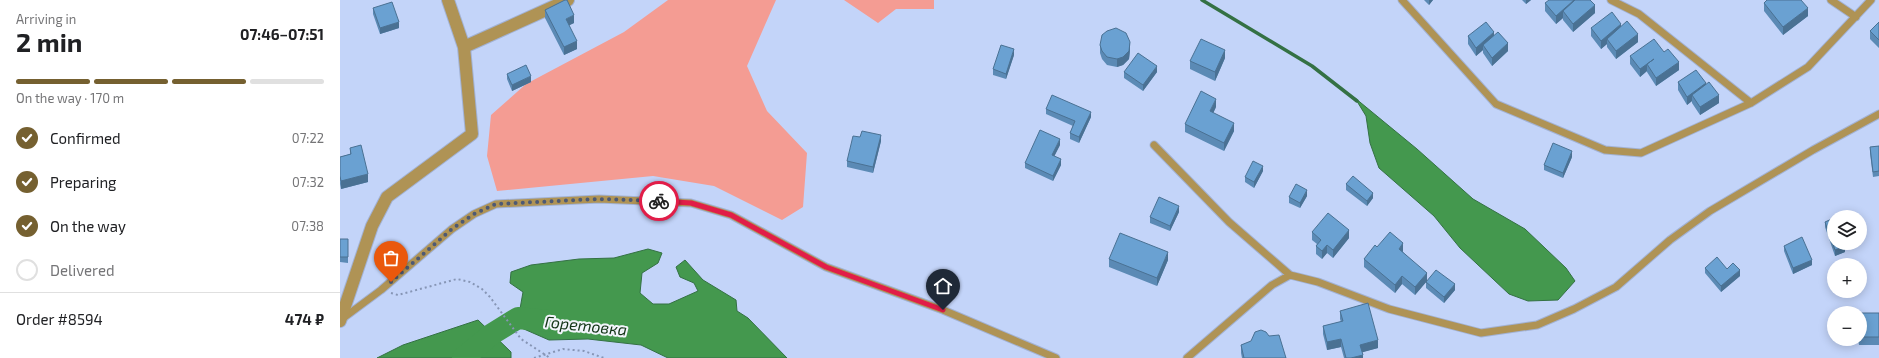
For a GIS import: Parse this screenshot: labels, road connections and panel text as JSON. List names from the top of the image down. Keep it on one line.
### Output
{"water":["Горетовка"],"page":{"heading":["2 min","Arriving in","07:46–07:51"],"panel":["Order #8594","474 ₽"],"bar":"On the way · 170 m","list":[["Confirmed","07:22"],["Preparing","07:32"],["On the way","07:38"],"Delivered"],"map_buttons":["+","−"]}}
